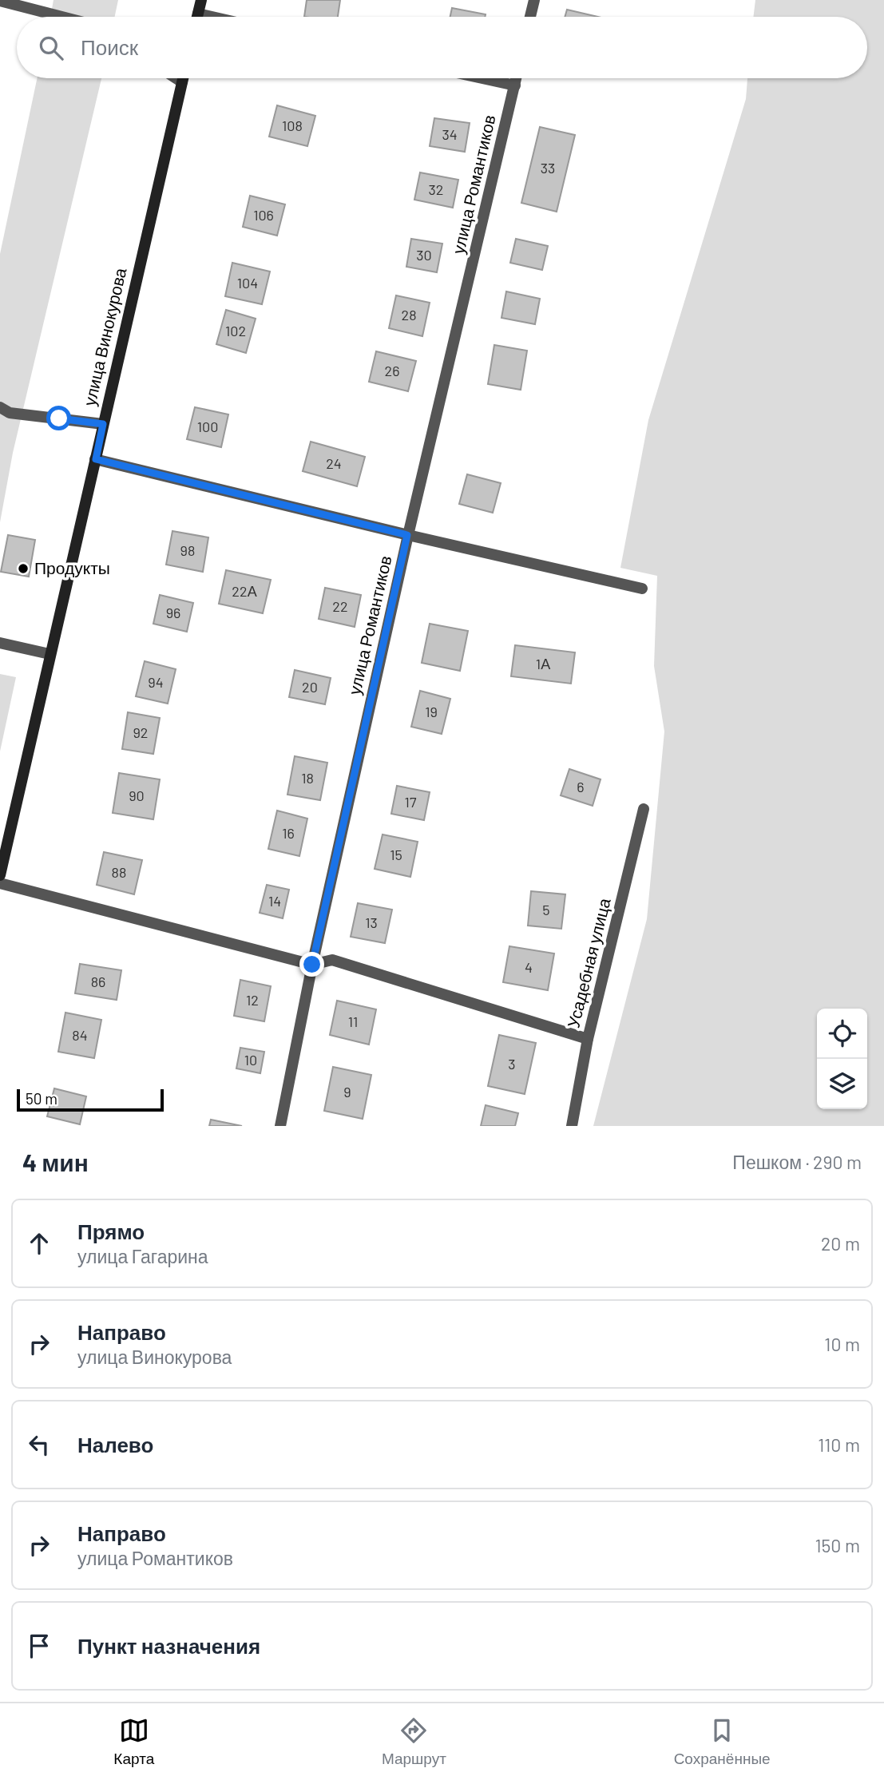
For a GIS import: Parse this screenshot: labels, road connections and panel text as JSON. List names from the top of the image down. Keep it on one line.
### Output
{"streets":{"main road":["улица Винокурова"],"street":["улица Романтиков","Усадебная улица"]},"places":["Продукты"],"house_numbers":["108","34","33","32","106","30","104","28","102","26","100","24","98","22А","22","96","1А","94","20","19","92","18","6","90","17","16","15","88","14","5","13","4","86","12","11","84","10","3","9"],"scale_bar":"50 m","page":{"search":"Поиск","scale":"50 m","heading":["4 мин","Пешком · 290 m"],"list":[["Прямо","улица Гагарина","20 m"],["Направо","улица Винокурова","10 m"],["Налево","110 m"],["Направо","улица Романтиков","150 m"],"Пункт назначения"],"nav":["Карта","Маршрут","Сохранённые"]}}
